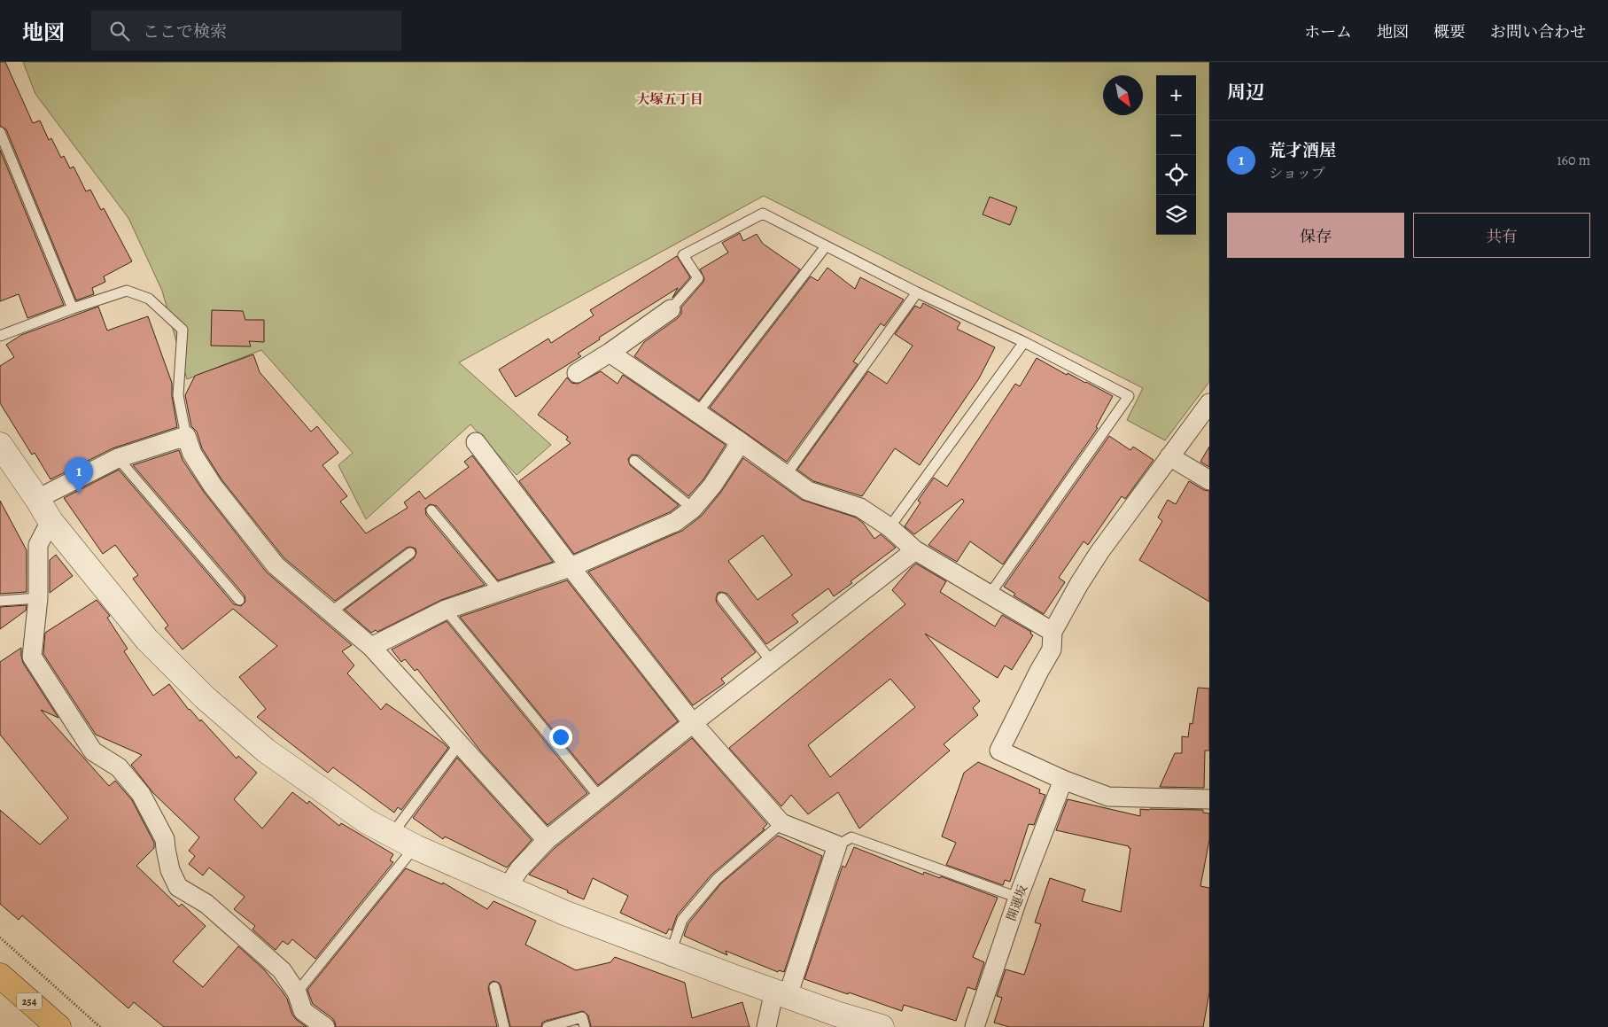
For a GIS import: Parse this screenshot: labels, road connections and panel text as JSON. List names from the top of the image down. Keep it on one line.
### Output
{"streets":{"highway":["254"],"street":["開運坂"]},"districts":["大塚五丁目"],"north":"bottom right","page":{"header":"地図","search":"ここで検索","nav":["ホーム","地図","概要","お問い合わせ"],"heading":"周辺","map_buttons":["+","−"],"list":[{"mark":"1","name":"荒才酒屋","note":"ショップ","value":"160 m"}],"buttons":["保存","共有"],"pins":"1"}}
